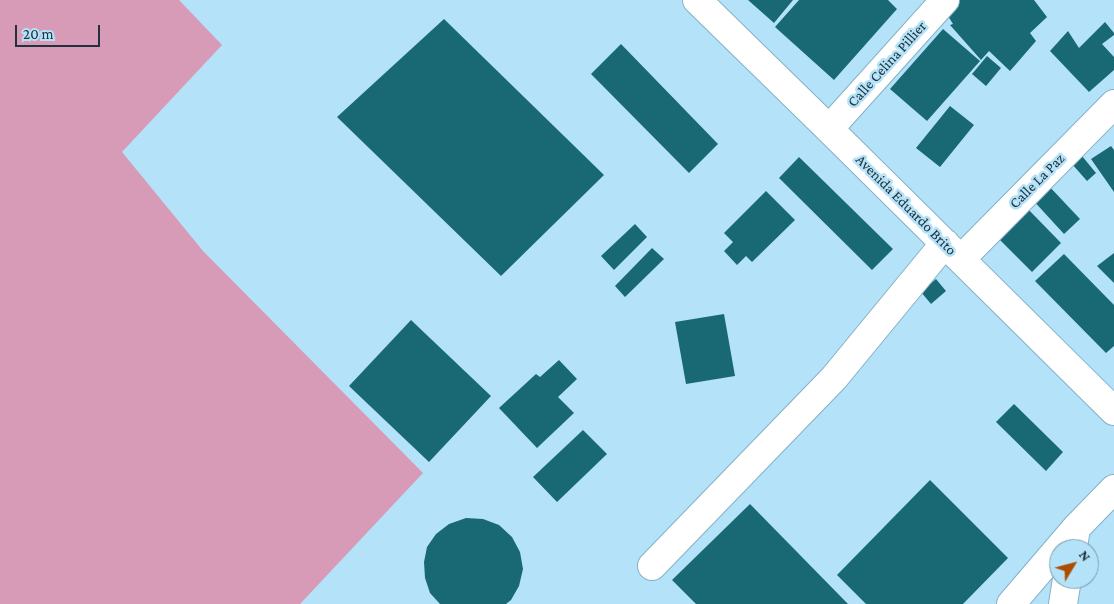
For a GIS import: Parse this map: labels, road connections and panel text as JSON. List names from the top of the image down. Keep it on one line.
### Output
{"streets":{"street":["Calle Celina Pillier","Calle La Paz","Avenida Eduardo Brito"]},"crossings":[["Calle Celina Pillier","Avenida Eduardo Brito"],["Calle La Paz","Avenida Eduardo Brito"]],"scale_bar":"20 m","north":"top right"}
